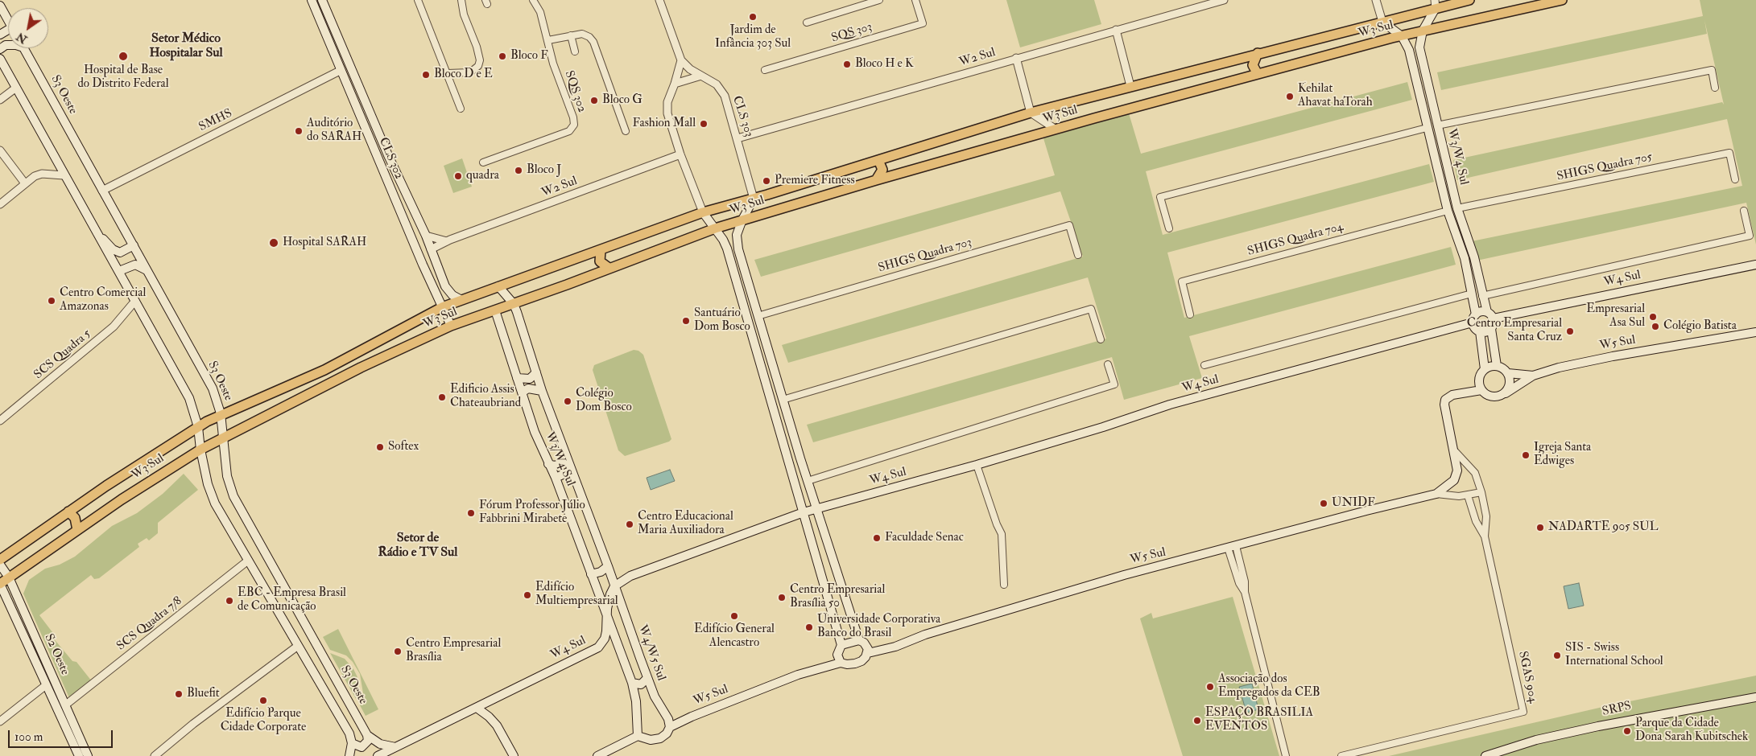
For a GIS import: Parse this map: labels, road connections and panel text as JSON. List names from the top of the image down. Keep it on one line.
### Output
{"streets":{"main road":["W3 Sul","S3 Oeste","W3/W4 Sul","CLS 302","W4 Sul","W5 Sul","W4/W5 Sul","S2 Oeste","SRPS"],"street":["SQS 303","W2 Sul","SQS 302","CLS 303","SMHS","SHIGS Quadra 705","SHIGS Quadra 704","SHIGS Quadra 703","SCS Quadra 5","SCS Quadra 7/8","SGAS 904"]},"crossings":[["W3 Sul","S3 Oeste"],["W3 Sul","CLS 303"],["W3 Sul","W3/W4 Sul"],["W3 Sul","CLS 302"],["W3 Sul","S2 Oeste"],["W2 Sul","CLS 303"],["W2 Sul","CLS 302"],["S3 Oeste","SMHS"],["SMHS","CLS 302"],["W3/W4 Sul","SHIGS Quadra 705"],["W3/W4 Sul","SHIGS Quadra 704"],["W3/W4 Sul","W4 Sul"],["W3/W4 Sul","W4/W5 Sul"],["W4 Sul","W4/W5 Sul"],["W5 Sul","W4/W5 Sul"],["W5 Sul","SGAS 904"],["SCS Quadra 7/8","S2 Oeste"]],"districts":["Setor Médico Hospitalar Sul","Setor de Rádio e TV Sul"],"places":["Jardim de Infância 303 Sul","Hospital de Base do Distrito Federal","Bloco F","Bloco H e K","Bloco D e E","Kehilat Ahavat haTorah","Bloco G","Fashion Mall","Auditório do SARAH","Bloco J","quadra","Premiere Fitness","Hospital SARAH","Centro Comercial Amazonas","Empresarial Asa Sul","Santuário Dom Bosco","Colégio Batista","Centro Empresarial Santa Cruz","Edificio Assis Chateaubriand","Colégio Dom Bosco","Softex","Igreja Santa Edwiges","UNIDF","Fórum Professor Júlio Fabbrini Mirabete","Centro Educacional Maria Auxiliadora","NADARTE 905 SUL","Faculdade Senac","Edifício Multiempresarial","Centro Empresarial Brasília 50","EBC - Empresa Brasil de Comunicação","Edifício General Alencastro","Universidade Corporativa Banco do Brasil","Centro Empresarial Brasília","SIS - Swiss International School","Associação dos Empregados da CEB","Bluefit","Edifício Parque Cidade Corporate","ESPAÇO BRASILIA EVENTOS","Parque da Cidade Dona Sarah Kubitschek"],"scale_bar":"100 m","north":"bottom left"}
